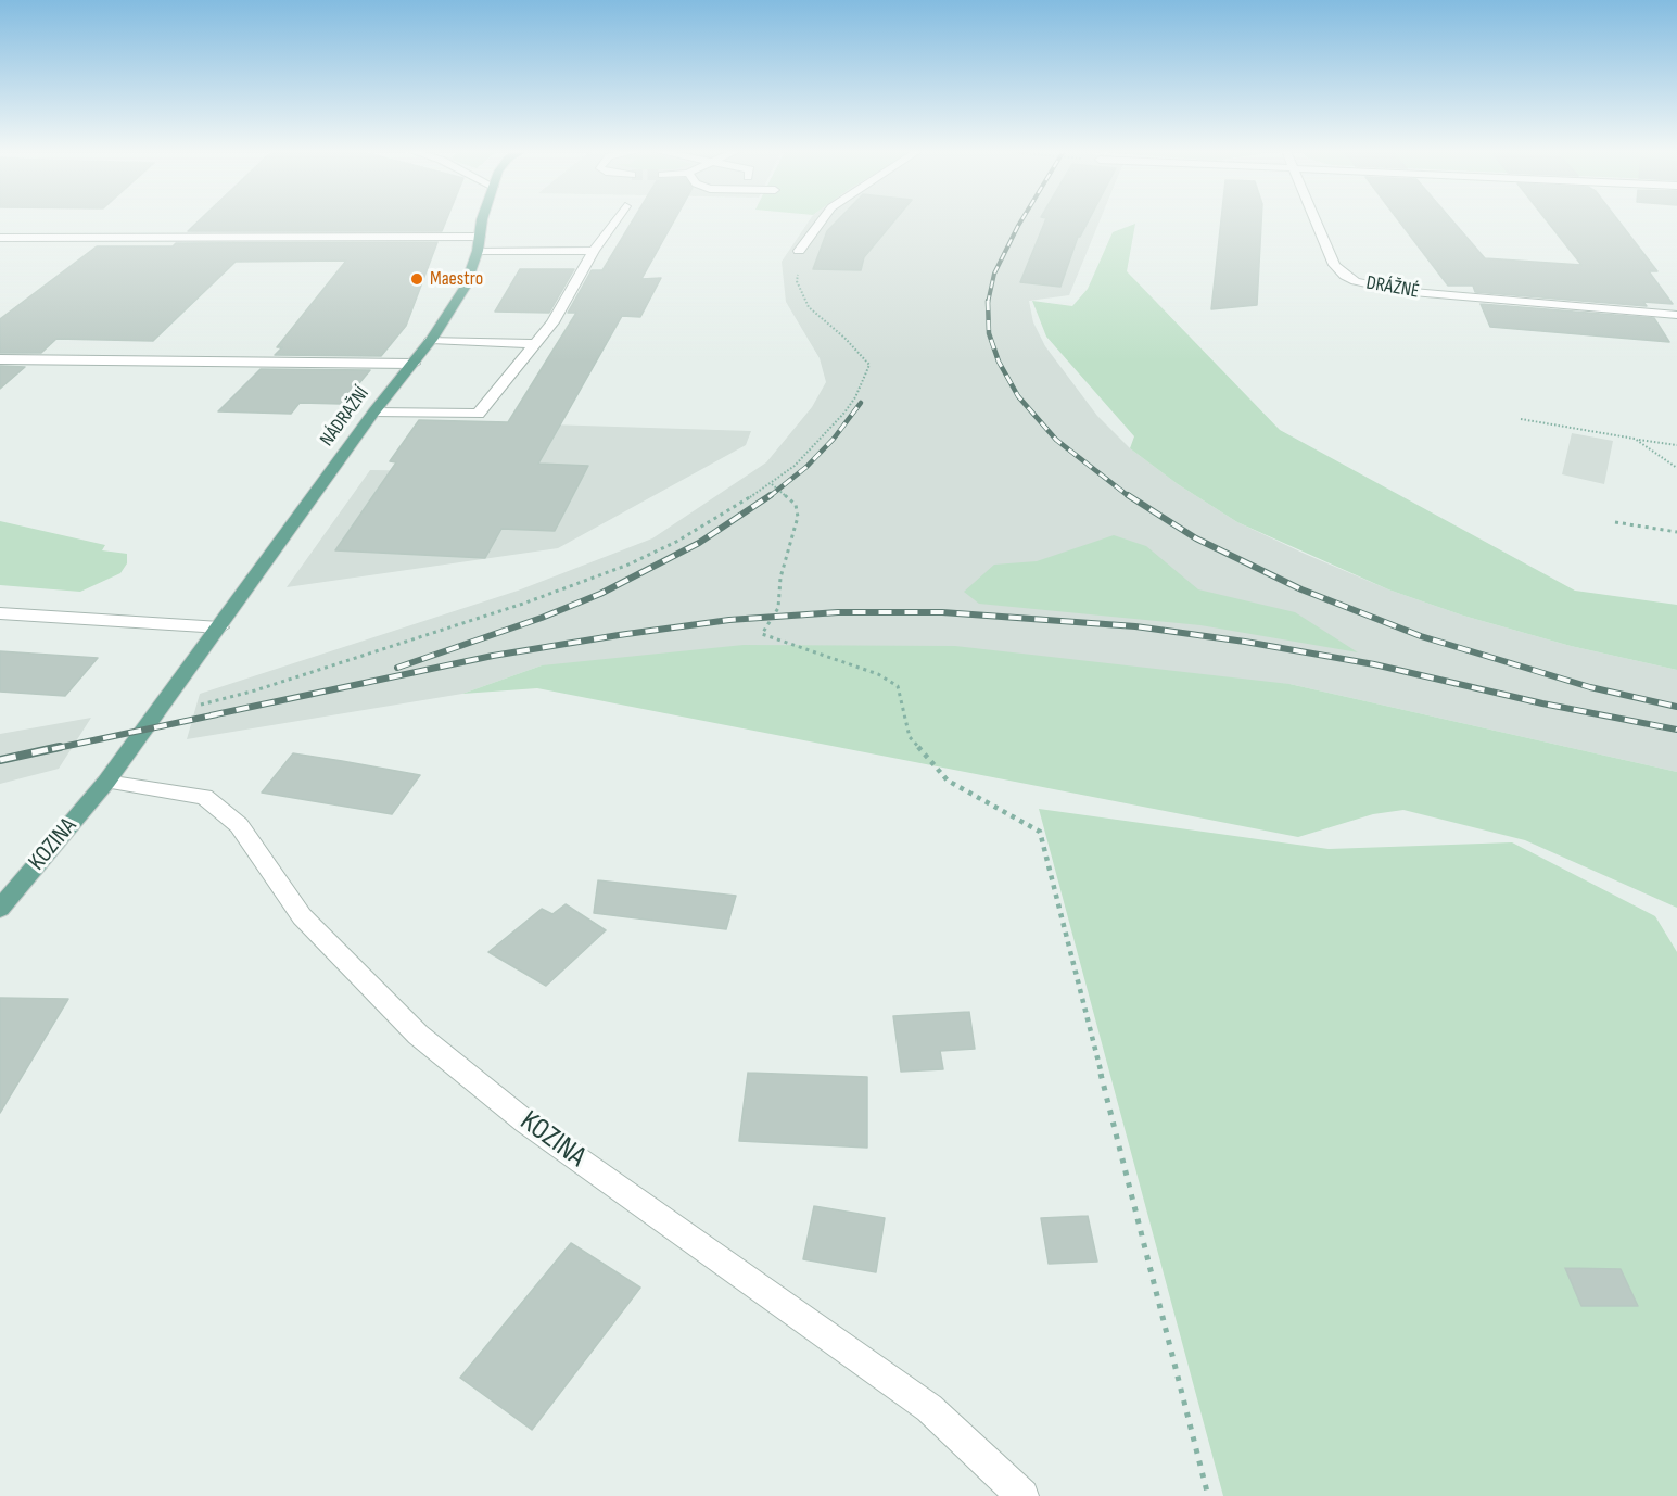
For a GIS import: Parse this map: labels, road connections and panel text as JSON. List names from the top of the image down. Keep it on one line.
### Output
{"streets":{"main road":["NÁDRAŽNÍ","KOZINA"],"street":["DRÁŽNÉ"]},"crossings":[["NÁDRAŽNÍ","KOZINA"]],"places":["Maestro"]}
